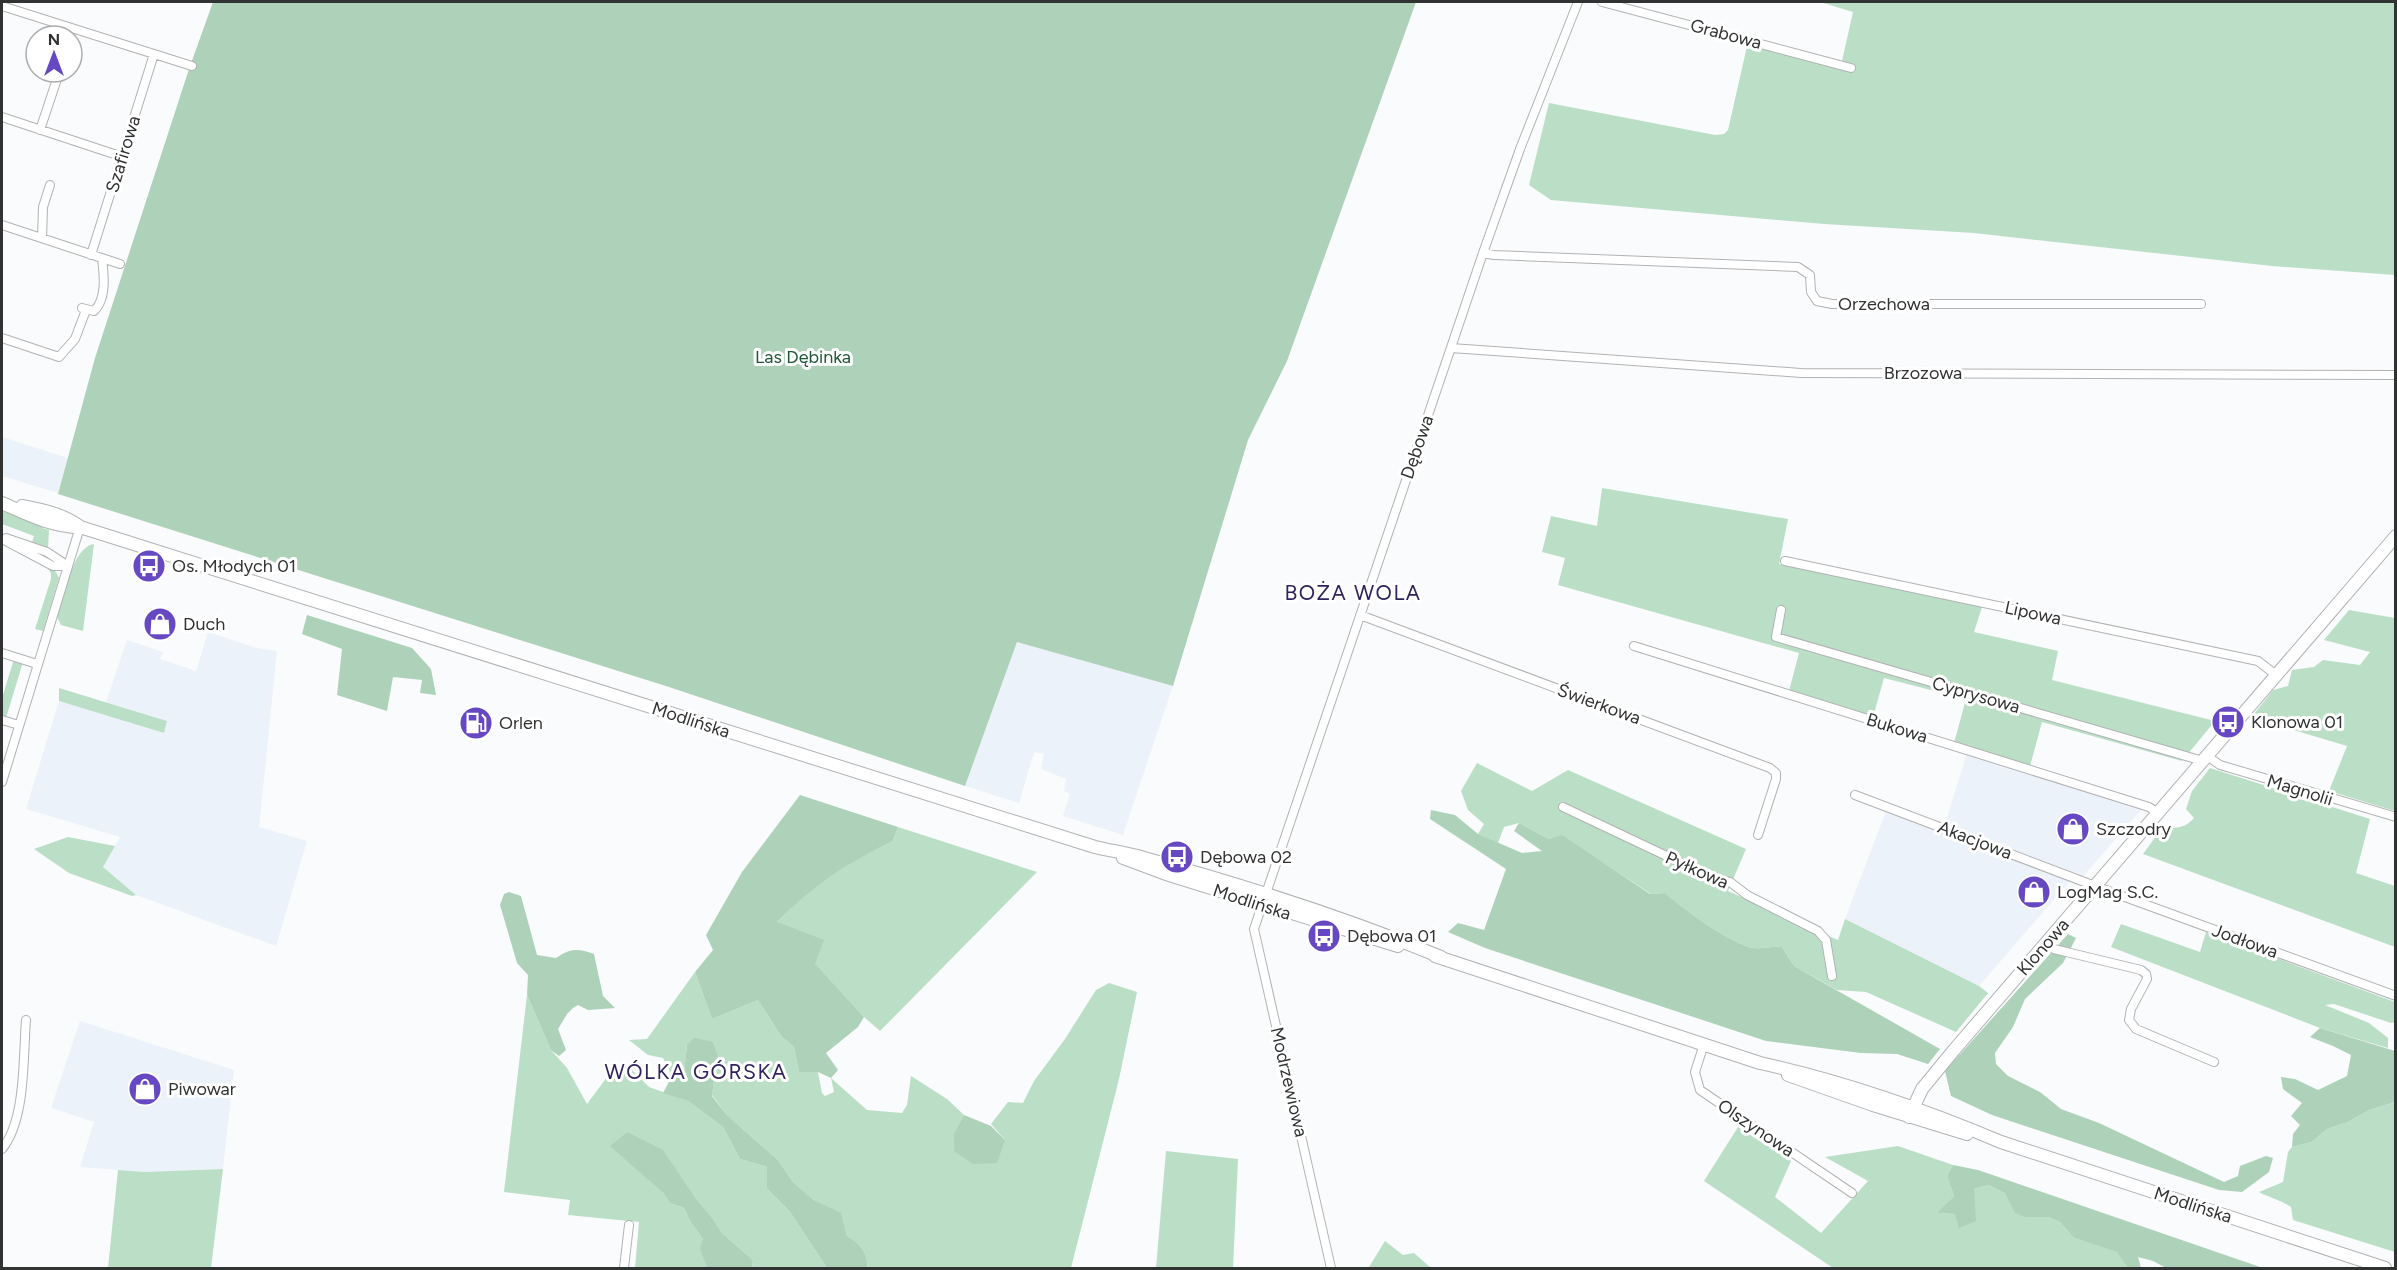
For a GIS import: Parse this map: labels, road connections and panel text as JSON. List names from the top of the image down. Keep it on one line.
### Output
{"streets":{"main road":["Modlińska","Klonowa"],"street":["Grabowa","Szafirowa","Orzechowa","Brzozowa","Dębowa","Lipowa","Cyprysowa","Świerkowa","Bukowa","Magnolii","Akacjowa","Pyłkowa","Jodłowa","Modrzewiowa","Olszynowa"]},"crossings":[["Orzechowa","Dębowa"],["Brzozowa","Dębowa"],["Dębowa","Świerkowa"],["Dębowa","Modlińska"],["Dębowa","Modrzewiowa"],["Lipowa","Klonowa"],["Cyprysowa","Magnolii"],["Cyprysowa","Klonowa"],["Modlińska","Klonowa"],["Modlińska","Modrzewiowa"],["Modlińska","Olszynowa"],["Bukowa","Klonowa"],["Magnolii","Klonowa"],["Akacjowa","Jodłowa"],["Akacjowa","Klonowa"],["Jodłowa","Klonowa"]],"districts":["BOŻA WOLA","WÓLKA GÓRSKA"],"parks":["Las Dębinka"],"places":{"bus stop":["Os. Młodych 01","Klonowa 01","Dębowa 02","Dębowa 01"],"shop":["Duch","Szczodry","LogMag S.C.","Piwowar"],"fuel station":["Orlen"]},"north":"top"}
